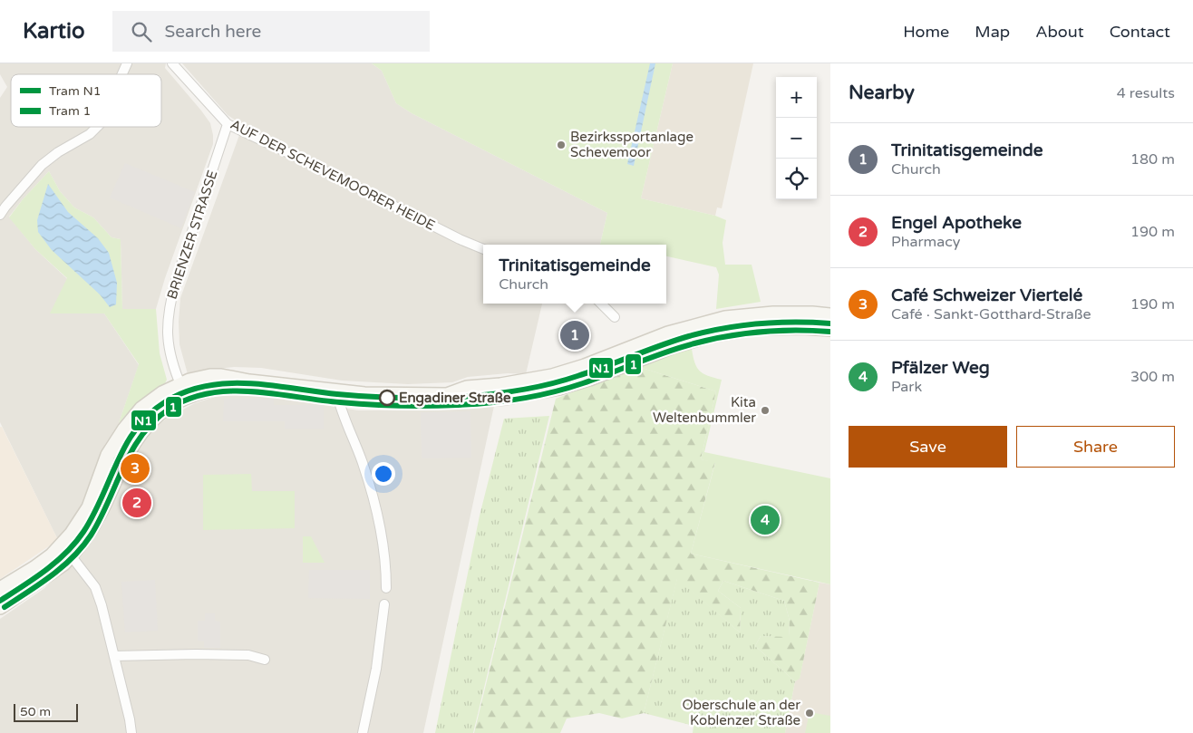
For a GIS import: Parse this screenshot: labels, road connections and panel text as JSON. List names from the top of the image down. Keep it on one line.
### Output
{"streets":{"street":["AUF DER SCHEVEMOORER HEIDE","BRIENZER STRASSE"]},"crossings":[["AUF DER SCHEVEMOORER HEIDE","BRIENZER STRASSE"]],"places":["Bezirkssportanlage Schevemoor","Engadiner Straße","Kita Weltenbummler","Oberschule an der Koblenzer Straße"],"lines":["tram line N1","tram line 1"],"legend":["Tram N1","Tram 1"],"scale_bar":"50 m","page":{"header":"Kartio","search":"Search here","nav":["Home","Map","About","Contact"],"heading":["Nearby","4 results"],"map_buttons":["+","−"],"list":[{"mark":"1","name":"Trinitatisgemeinde","note":"Church","value":"180 m"},{"mark":"2","name":"Engel Apotheke","note":"Pharmacy","value":"190 m"},{"mark":"3","name":"Café Schweizer Viertelé","note":"Café · Sankt-Gotthard-Straße","value":"190 m"},{"mark":"4","name":"Pfälzer Weg","note":"Park","value":"300 m"}],"popup":["Trinitatisgemeinde","Church"],"pins":["1","3","2","4"],"buttons":["Save","Share"],"scale":"50 m"}}
